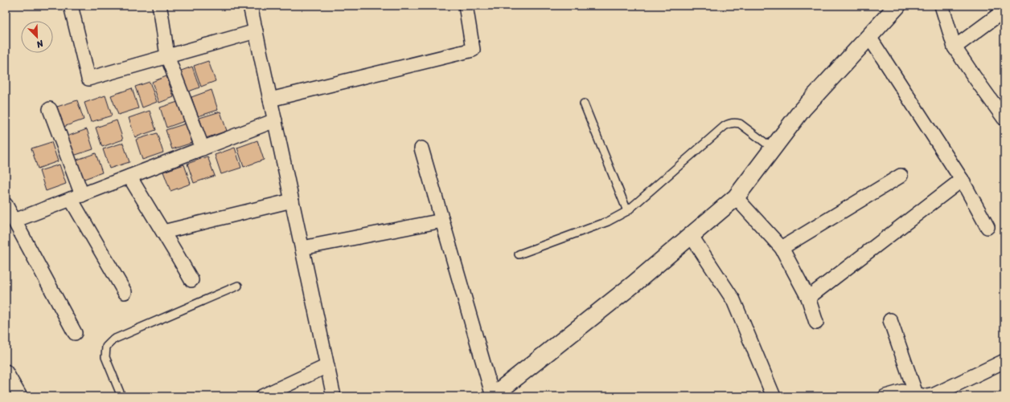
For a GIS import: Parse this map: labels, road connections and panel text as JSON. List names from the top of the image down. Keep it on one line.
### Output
{"north":"bottom right"}
